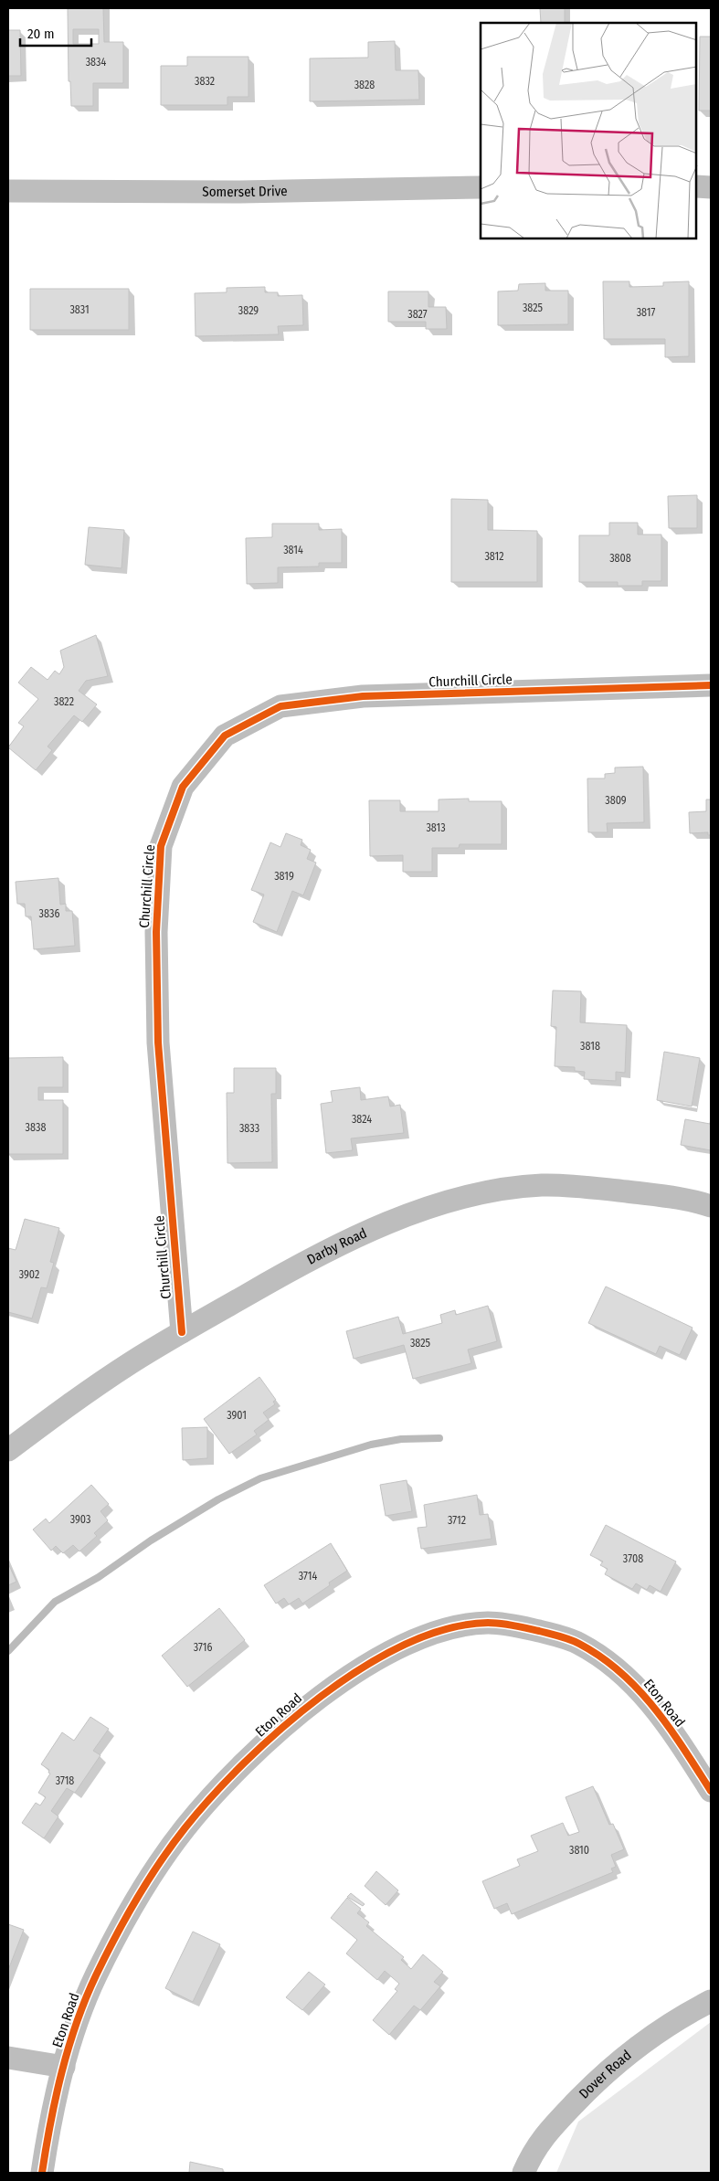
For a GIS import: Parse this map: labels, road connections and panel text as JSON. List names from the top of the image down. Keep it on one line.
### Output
{"streets":{"street":["Somerset Drive","Churchill Circle","Darby Road","Eton Road","Dover Road"]},"crossings":[["Churchill Circle","Darby Road"]],"house_numbers":["3834","3832","3828","3825","3831","3829","3817","3827","3814","3812","3808","3822","3809","3813","3819","3836","3818","3824","3838","3833","3902","3825","3901","3903","3712","3708","3714","3716","3718","3810"],"scale_bar":"20 m"}
